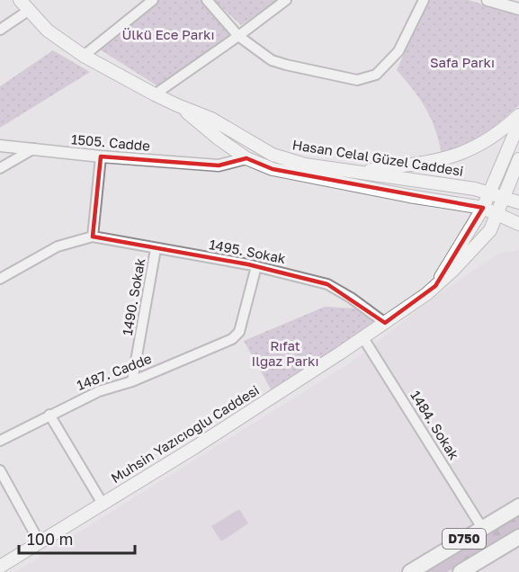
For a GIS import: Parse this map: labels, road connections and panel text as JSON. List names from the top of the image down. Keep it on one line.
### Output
{"streets":{"highway":["D750"],"main road":["Hasan Celal Güzel Caddesi","Muhsin Yazıcıoğlu Caddesi"],"street":["1505. Cadde","1495. Sokak","1490. Sokak","1487. Cadde","1484. Sokak"]},"crossings":[["1505. Cadde","Hasan Celal Güzel Caddesi"],["Hasan Celal Güzel Caddesi","Muhsin Yazıcıoğlu Caddesi"],["1495. Sokak","1490. Sokak"],["1495. Sokak","1487. Cadde"],["1495. Sokak","Muhsin Yazıcıoğlu Caddesi"],["1490. Sokak","1487. Cadde"],["1484. Sokak","Muhsin Yazıcıoğlu Caddesi"],["1484. Sokak","D750"]],"parks":["Ülkü Ece Parkı","Safa Parkı","Rıfat Ilgaz Parkı"],"scale_bar":"100 m"}
